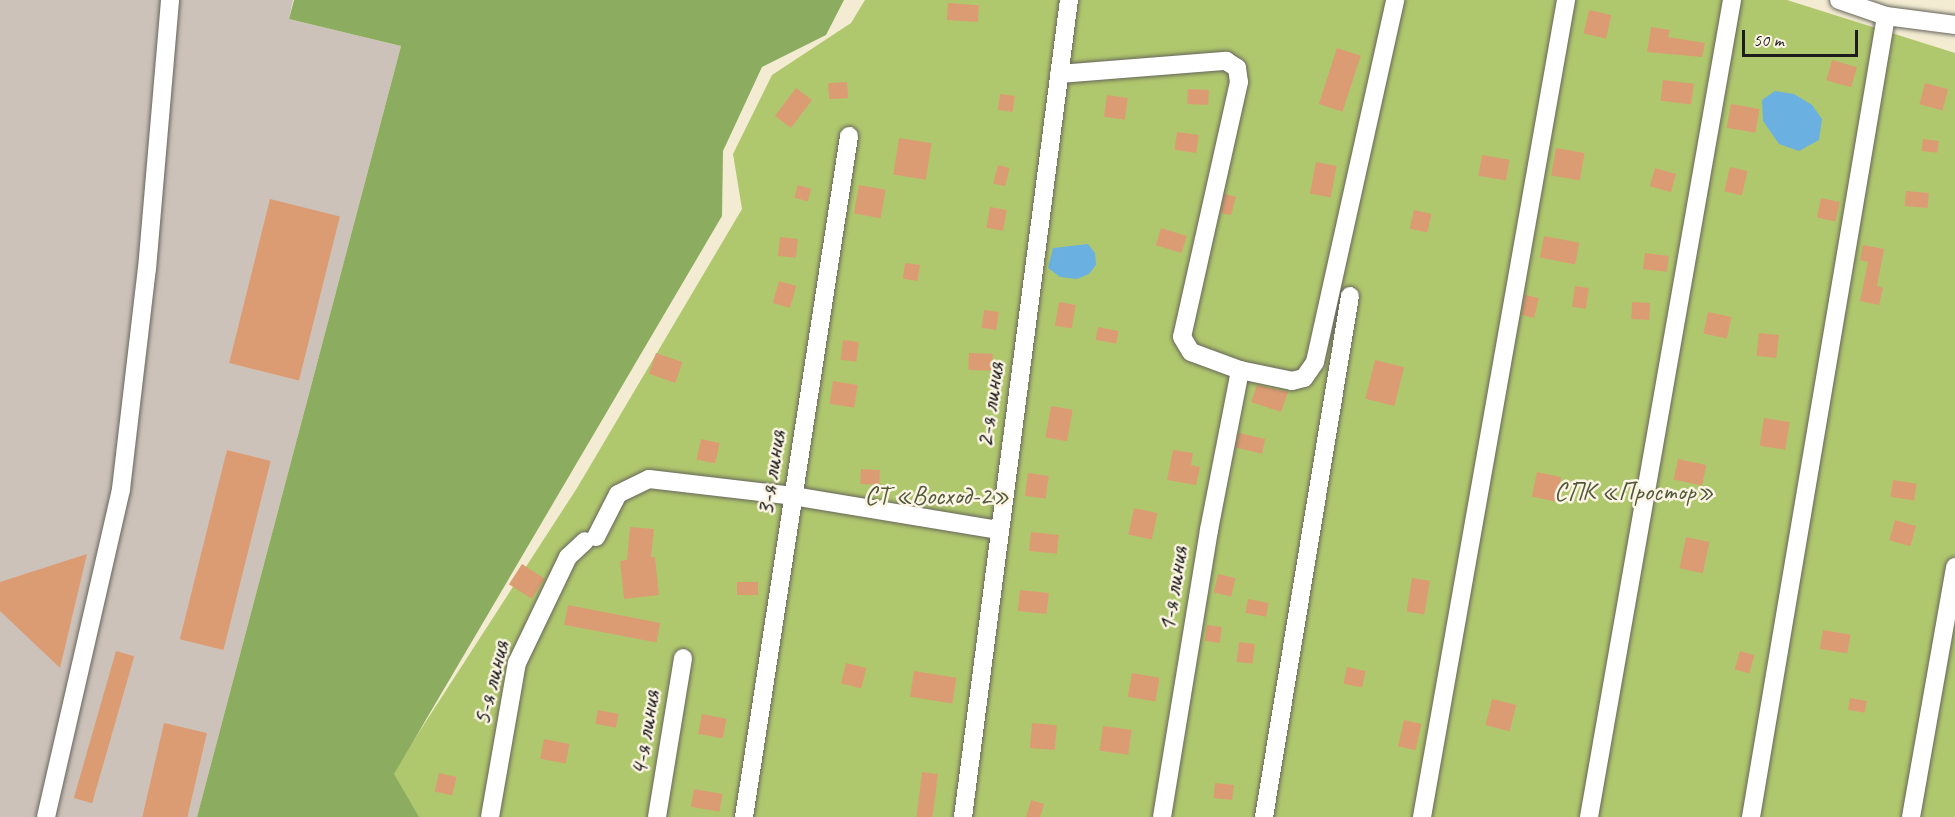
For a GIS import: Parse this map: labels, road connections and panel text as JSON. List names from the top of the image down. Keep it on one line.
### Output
{"streets":{"street":["2-я линия","3-я линия","1-я линия","5-я линия","4-я линия"]},"crossings":[["2-я линия","5-я линия"],["3-я линия","5-я линия"]],"parks":["СПК «Простор»","СТ «Восход-2»"],"scale_bar":"50 m"}
